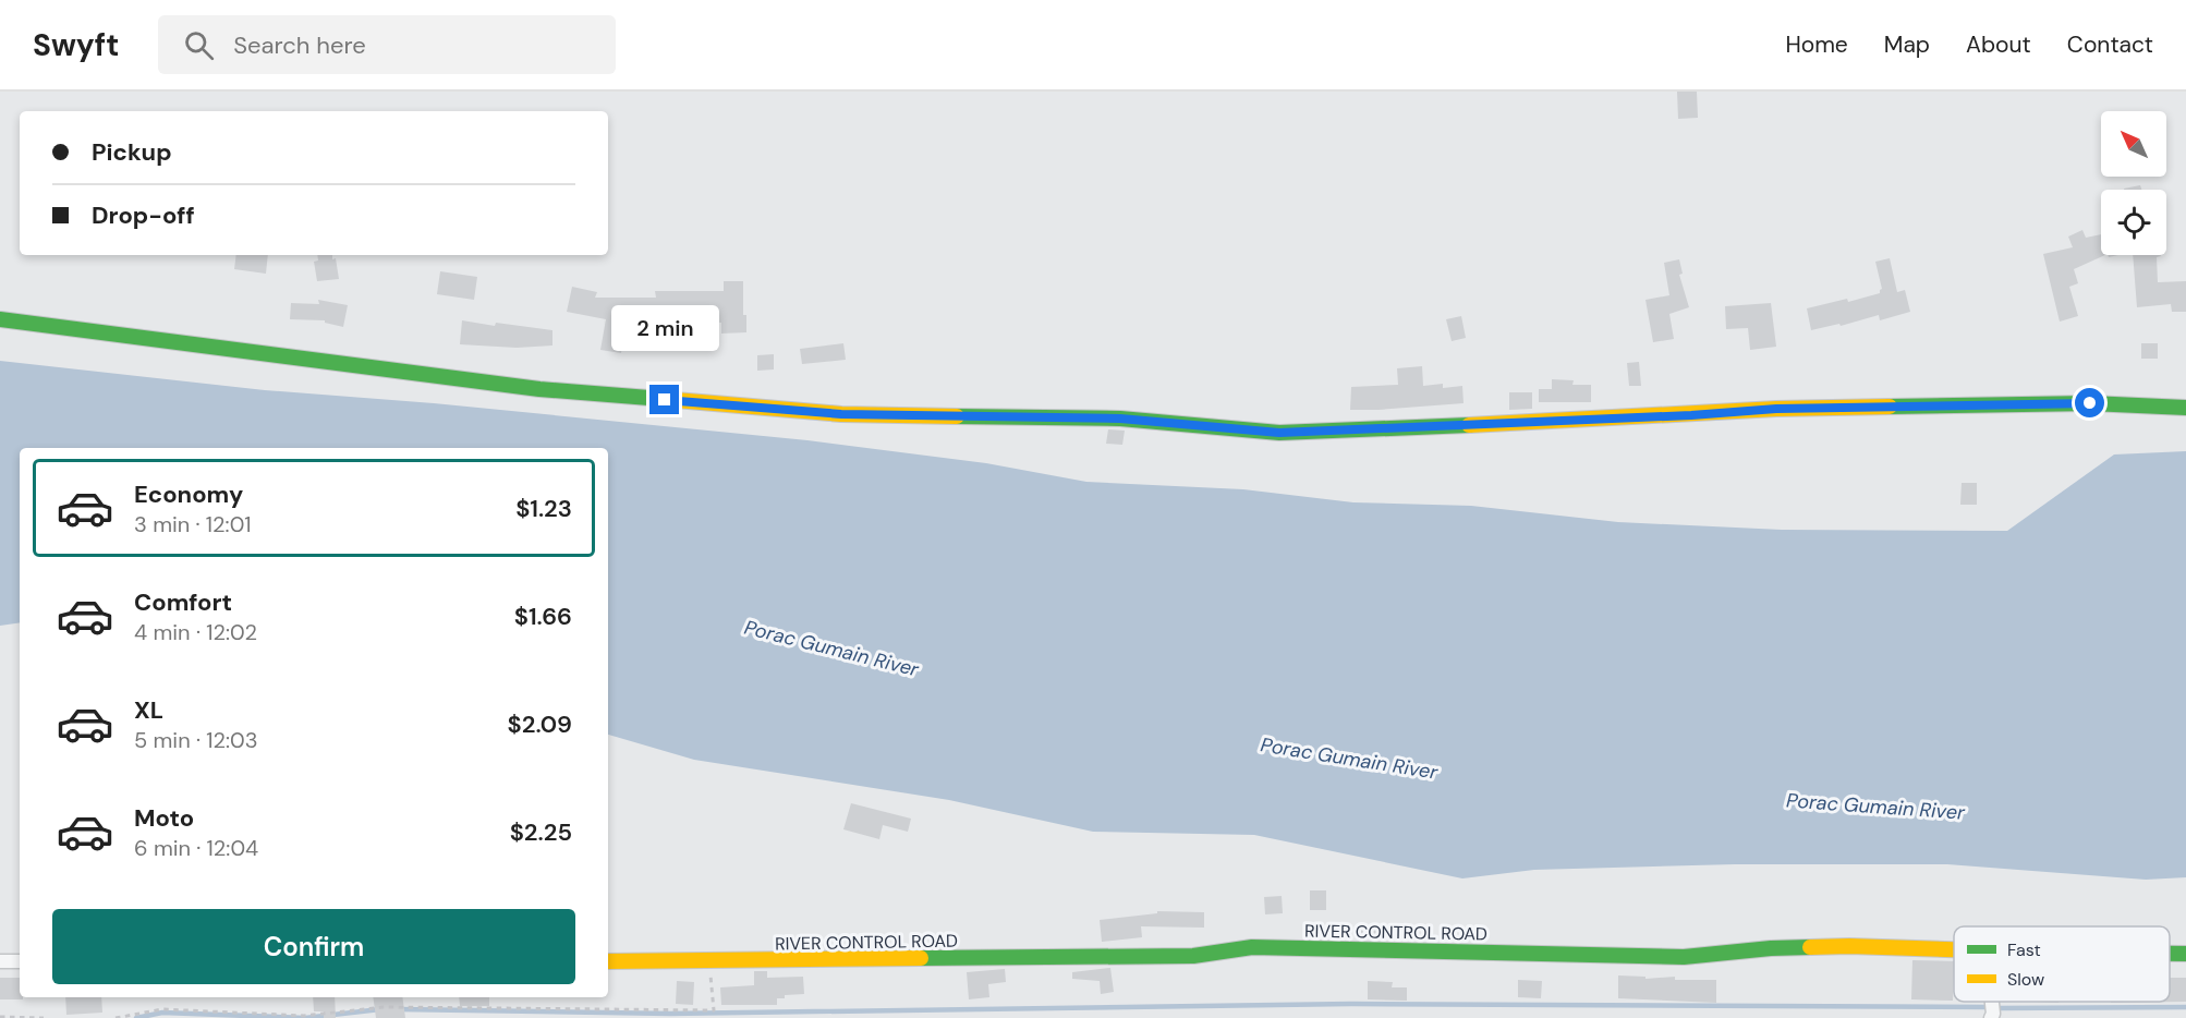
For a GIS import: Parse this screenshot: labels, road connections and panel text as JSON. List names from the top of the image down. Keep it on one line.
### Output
{"streets":{"street":["RIVER CONTROL ROAD"]},"water":["Porac Gumain River"],"legend":["Fast","Slow"],"north":"top left","page":{"header":"Swyft","search":"Search here","nav":["Home","Map","About","Contact"],"banner":["Pickup","Drop-off"],"bubble":"2 min","list":[{"name":"Economy","note":"3 min · 12:01","value":"$1.23"},{"name":"Comfort","note":"4 min · 12:02","value":"$1.66"},{"name":"XL","note":"5 min · 12:03","value":"$2.09"},{"name":"Moto","note":"6 min · 12:04","value":"$2.25"}],"buttons":"Confirm"}}
